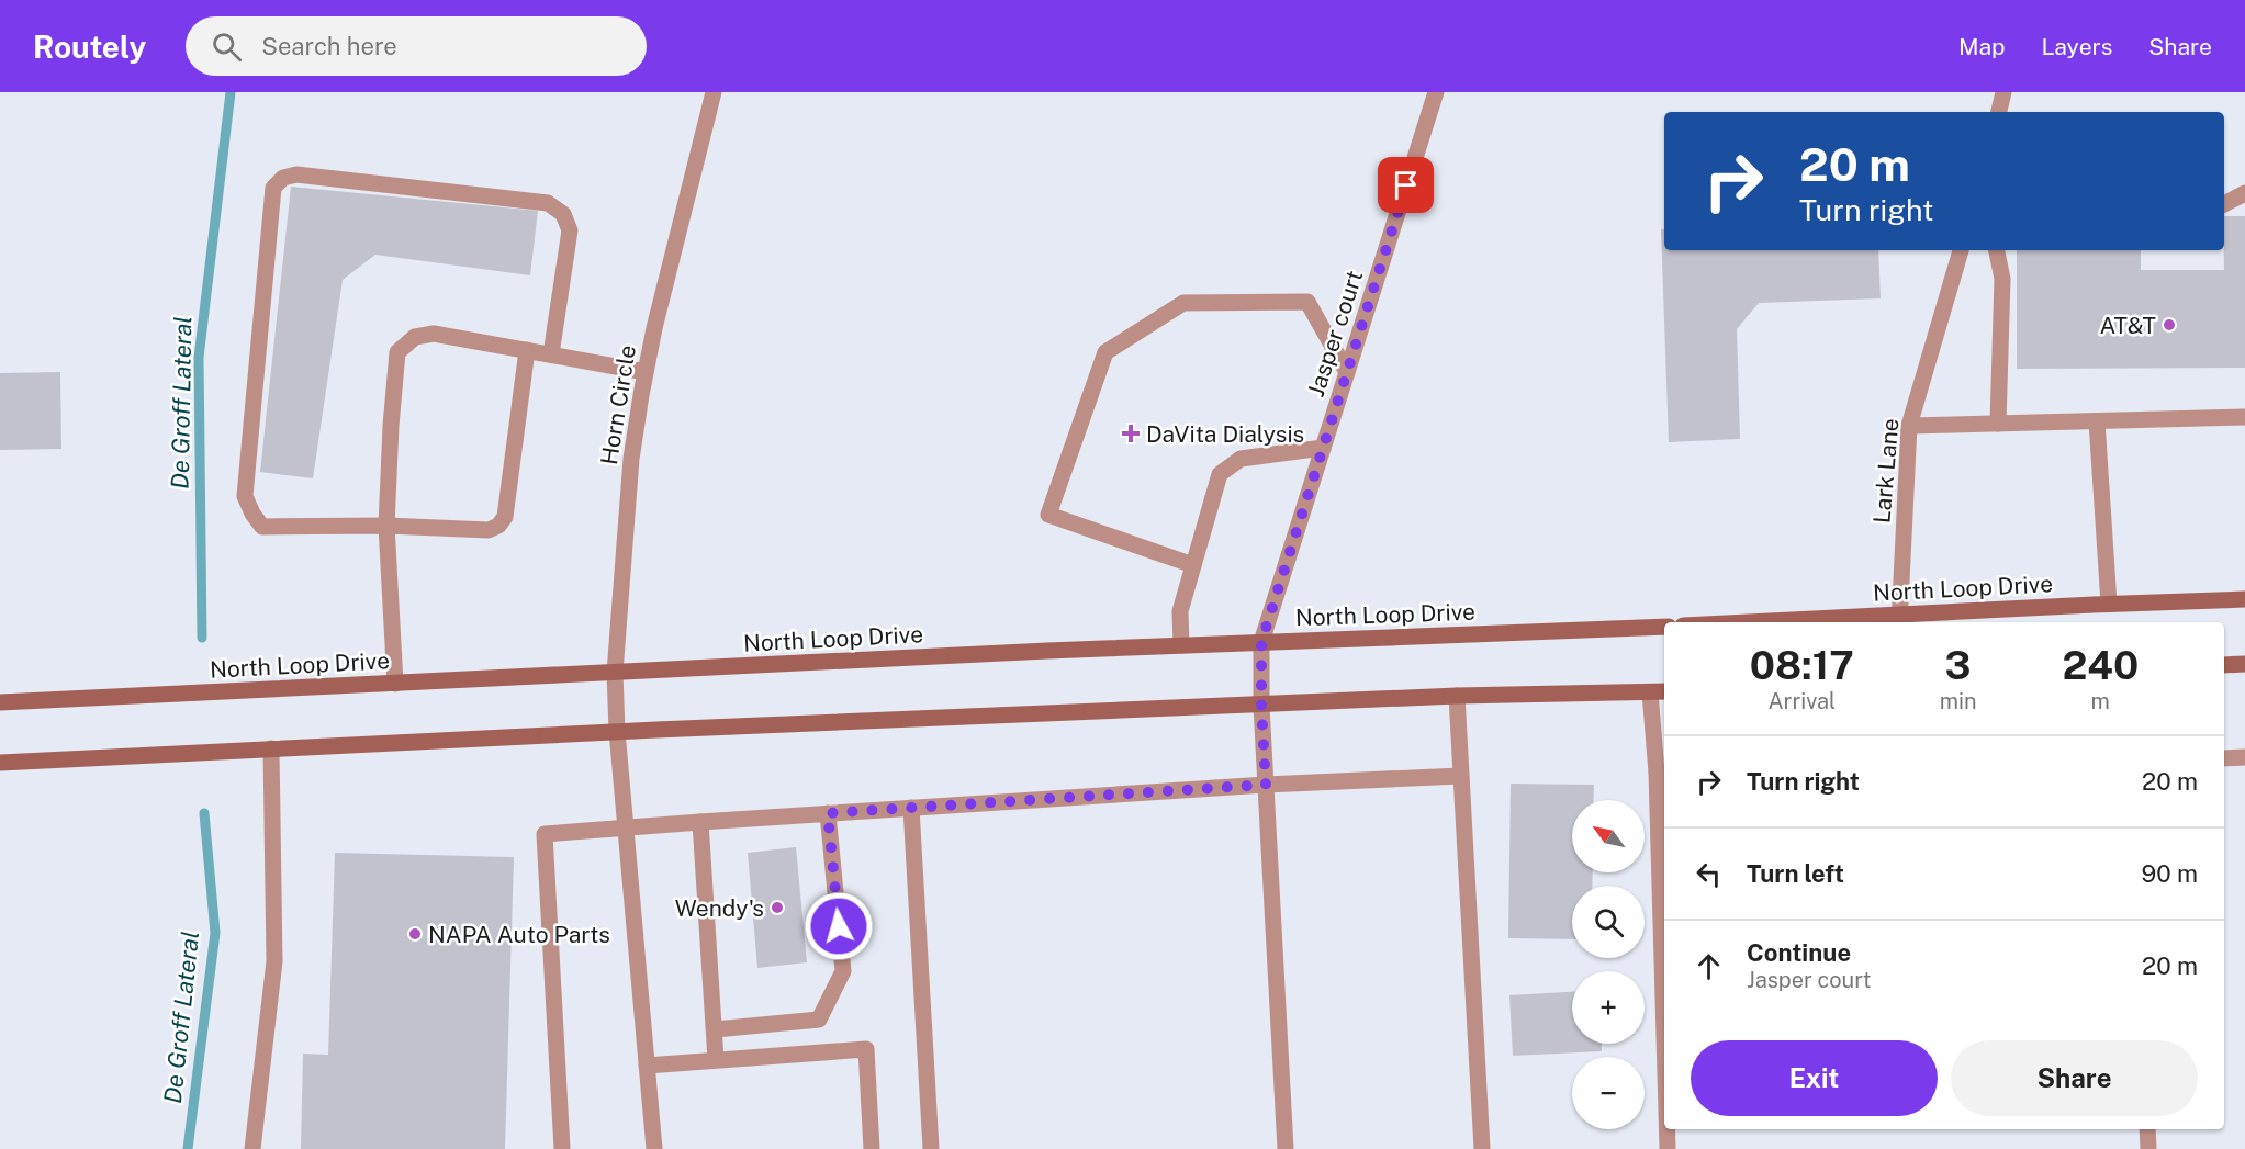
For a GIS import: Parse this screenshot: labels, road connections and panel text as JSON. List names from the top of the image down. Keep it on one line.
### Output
{"streets":{"main road":["North Loop Drive"],"street":["Jasper court","Horn Circle","Lark Lane"]},"crossings":[["Jasper court","North Loop Drive"],["Horn Circle","North Loop Drive"],["Lark Lane","North Loop Drive"]],"water":["De Groff Lateral"],"places":{"other":["AT&T","Wendy's","NAPA Auto Parts"],"health":["DaVita Dialysis"]},"north":"top left","page":{"header":"Routely","search":"Search here","nav":["Map","Layers","Share"],"turn":["20 m","Turn right"],"eta":["08:17","Arrival","3","min","240","m"],"list":[{"name":"Turn right","value":"20 m"},{"name":"Turn left","value":"90 m"},{"name":"Continue","note":"Jasper court","value":"20 m"}],"map_buttons":["+","−"],"buttons":["Exit","Share"]}}
